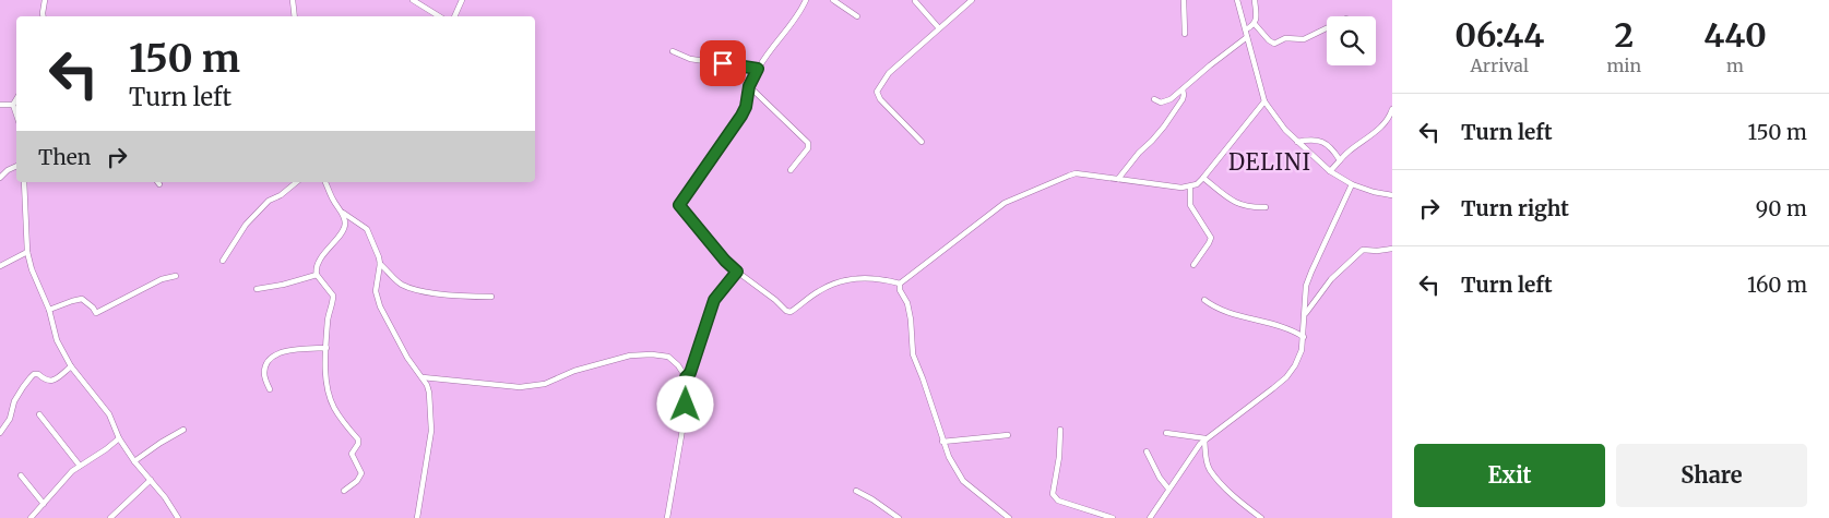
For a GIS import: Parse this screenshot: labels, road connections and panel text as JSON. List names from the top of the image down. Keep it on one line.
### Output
{"districts":["DELINI"],"page":{"eta":["06:44","Arrival","2","min","440","m"],"turn":["150 m","Turn left"],"list":[{"name":"Turn left","value":"150 m"},{"name":"Turn right","value":"90 m"},{"name":"Turn left","value":"160 m"}],"then":"Then","buttons":["Exit","Share"]}}
